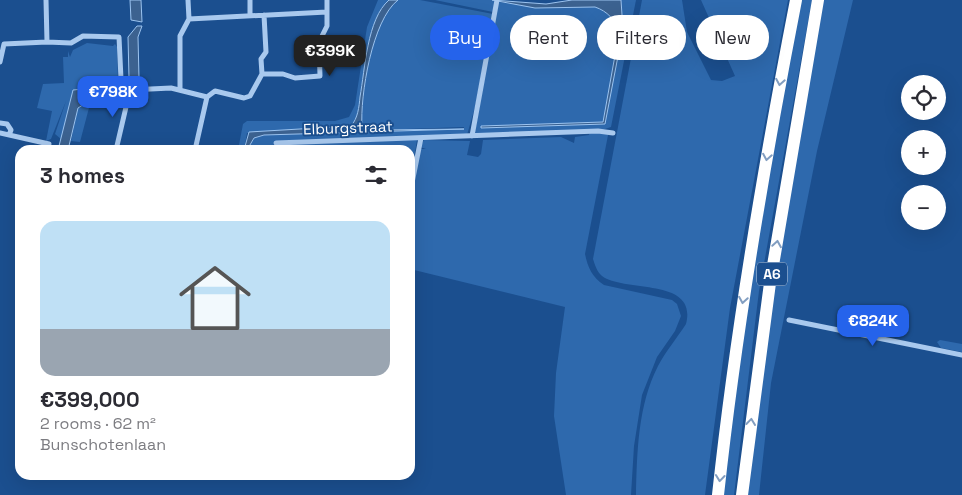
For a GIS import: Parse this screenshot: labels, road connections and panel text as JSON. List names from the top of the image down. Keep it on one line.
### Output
{"streets":{"highway":["A6"],"street":["Elburgstraat"]},"page":{"chip":["Buy","Rent","Filters","New"],"price":["€399K","€798K","€824K"],"map_buttons":["+","−"],"heading":"3 homes","list":[{"name":"€399,000","note":"2 rooms · 62 m² · Bunschotenlaan"}]}}
